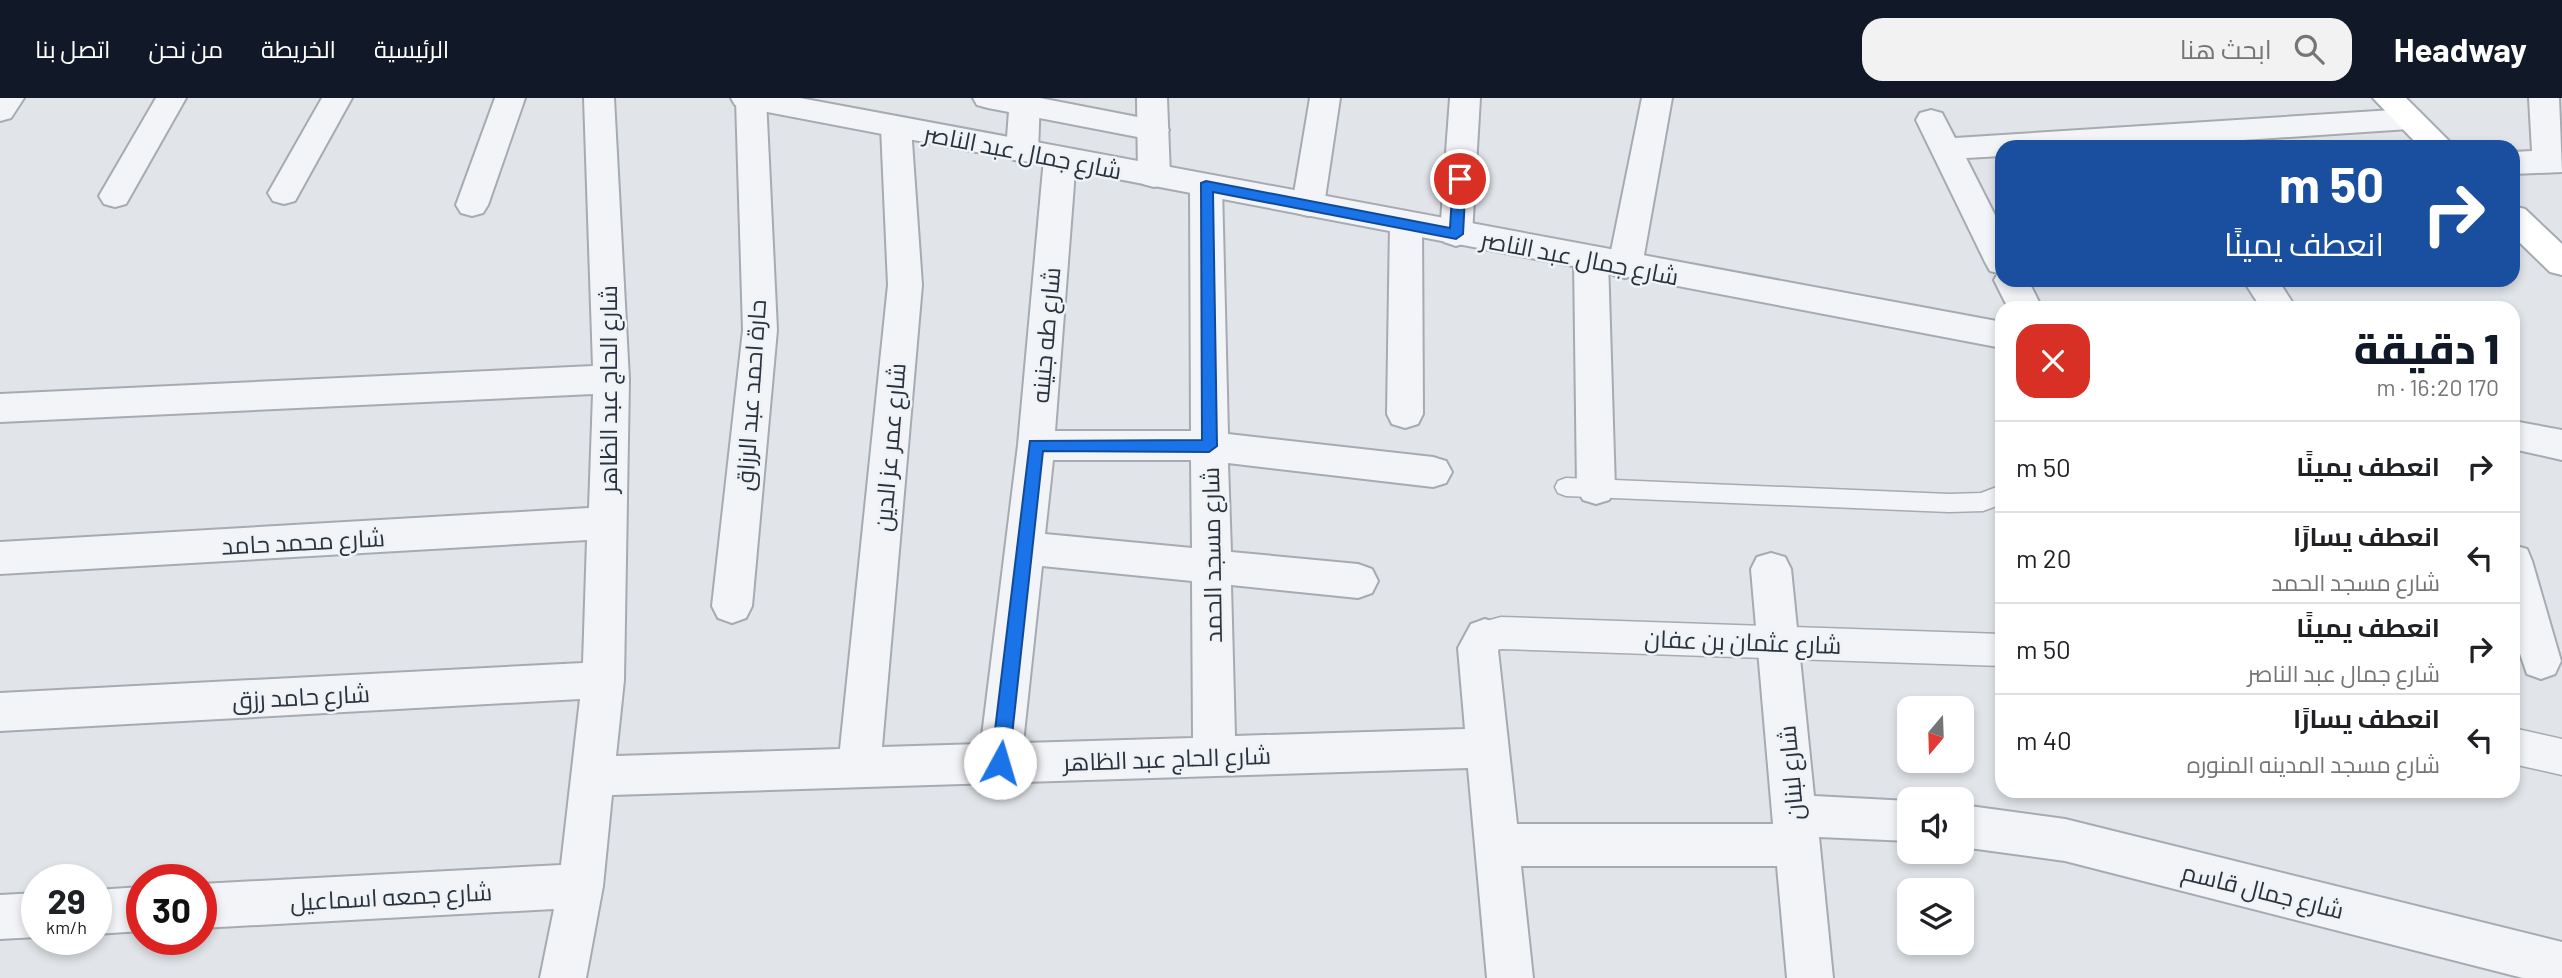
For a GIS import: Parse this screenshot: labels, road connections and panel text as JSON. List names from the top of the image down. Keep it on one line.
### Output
{"streets":{"street":["شارع جمال عبد الناصر","شارع طه جنينه","شارع الحاج عبد الظاهر","حارة احمد عبد الرزاق","شارع عمر عز الدين","شارع محمد حامد","شارع مسجد الحمد","شارع عثمان بن عفان","شارع حامد رزق","شارع لبنان","شارع جمال قاسم","شارع جمعه اسماعيل"]},"crossings":[["شارع جمال عبد الناصر","شارع طه جنينه"],["شارع جمال عبد الناصر","حارة احمد عبد الرزاق"],["شارع جمال عبد الناصر","شارع عمر عز الدين"],["شارع جمال عبد الناصر","شارع مسجد الحمد"],["شارع طه جنينه","شارع الحاج عبد الظاهر"],["شارع الحاج عبد الظاهر","شارع عمر عز الدين"],["شارع الحاج عبد الظاهر","شارع محمد حامد"],["شارع الحاج عبد الظاهر","شارع مسجد الحمد"],["شارع الحاج عبد الظاهر","شارع حامد رزق"],["شارع الحاج عبد الظاهر","شارع جمعه اسماعيل"],["شارع عثمان بن عفان","شارع لبنان"]],"north":"bottom","page":{"header":"Headway","search":"ابحث هنا","nav":["الرئيسية","الخريطة","من نحن","اتصل بنا"],"turn":["50 m","انعطف يمينًا"],"heading":["1 دقيقة","170 m · 16:20"],"list":[{"name":"انعطف يمينًا","value":"50 m"},{"name":"انعطف يسارًا","note":"شارع مسجد الحمد","value":"20 m"},{"name":"انعطف يمينًا","note":"شارع جمال عبد الناصر","value":"50 m"},{"name":"انعطف يسارًا","note":"شارع مسجد المدينه المنوره","value":"40 m"}],"speed":"29 km/h","limit":"30"}}
